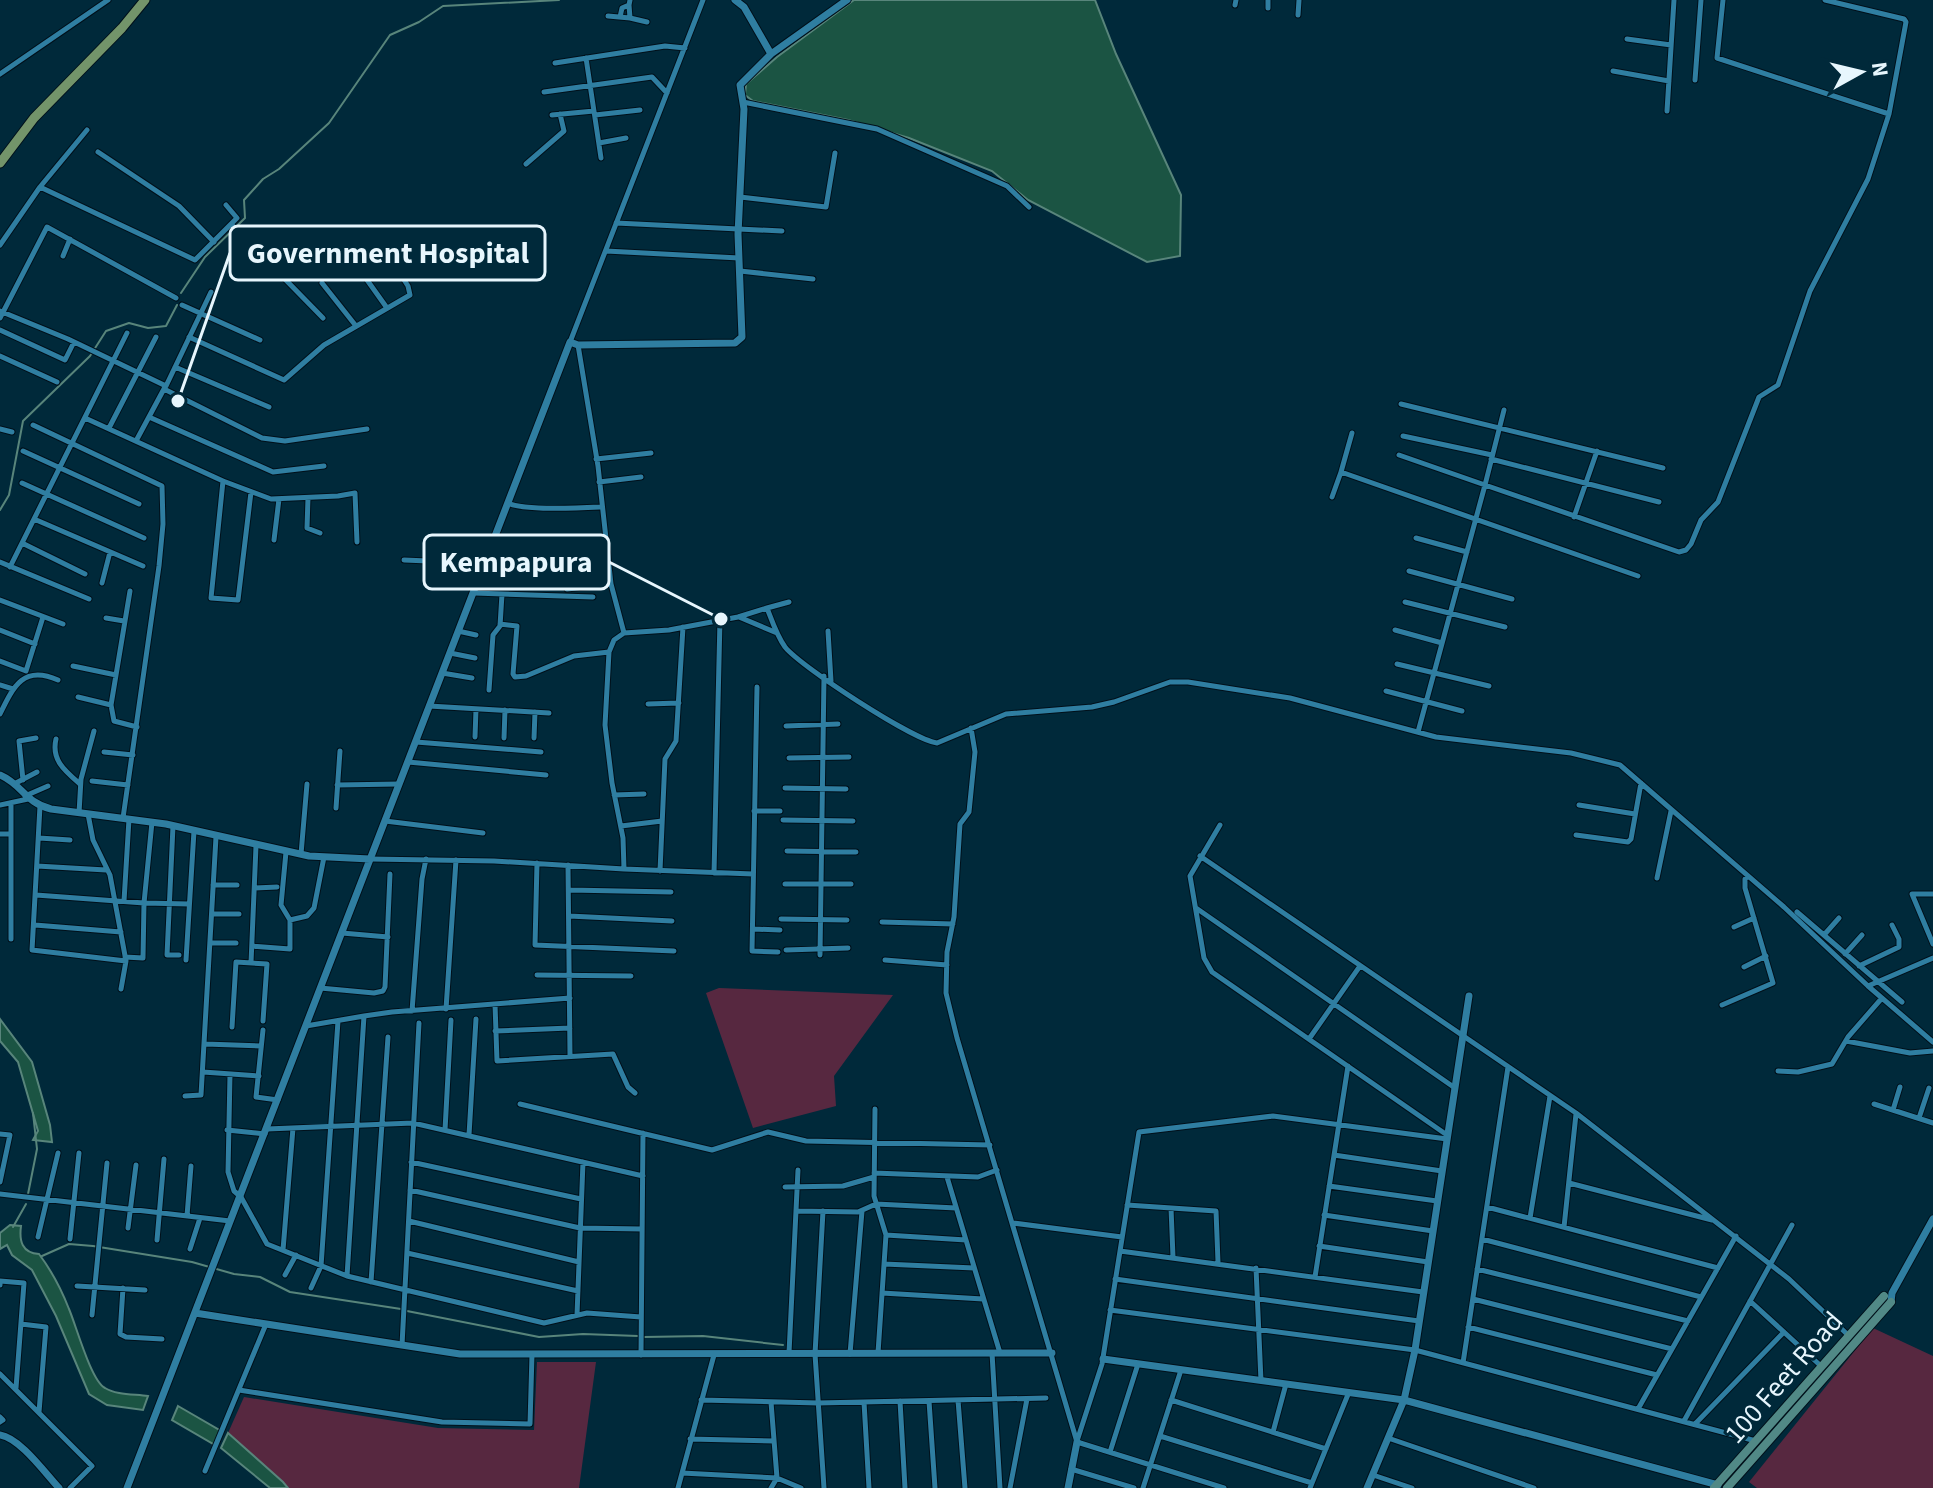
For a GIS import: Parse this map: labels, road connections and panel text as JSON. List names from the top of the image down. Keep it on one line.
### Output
{"streets":{"main road":["100 Feet Road"]},"places":["Government Hospital","Kempapura"],"north":"right"}
